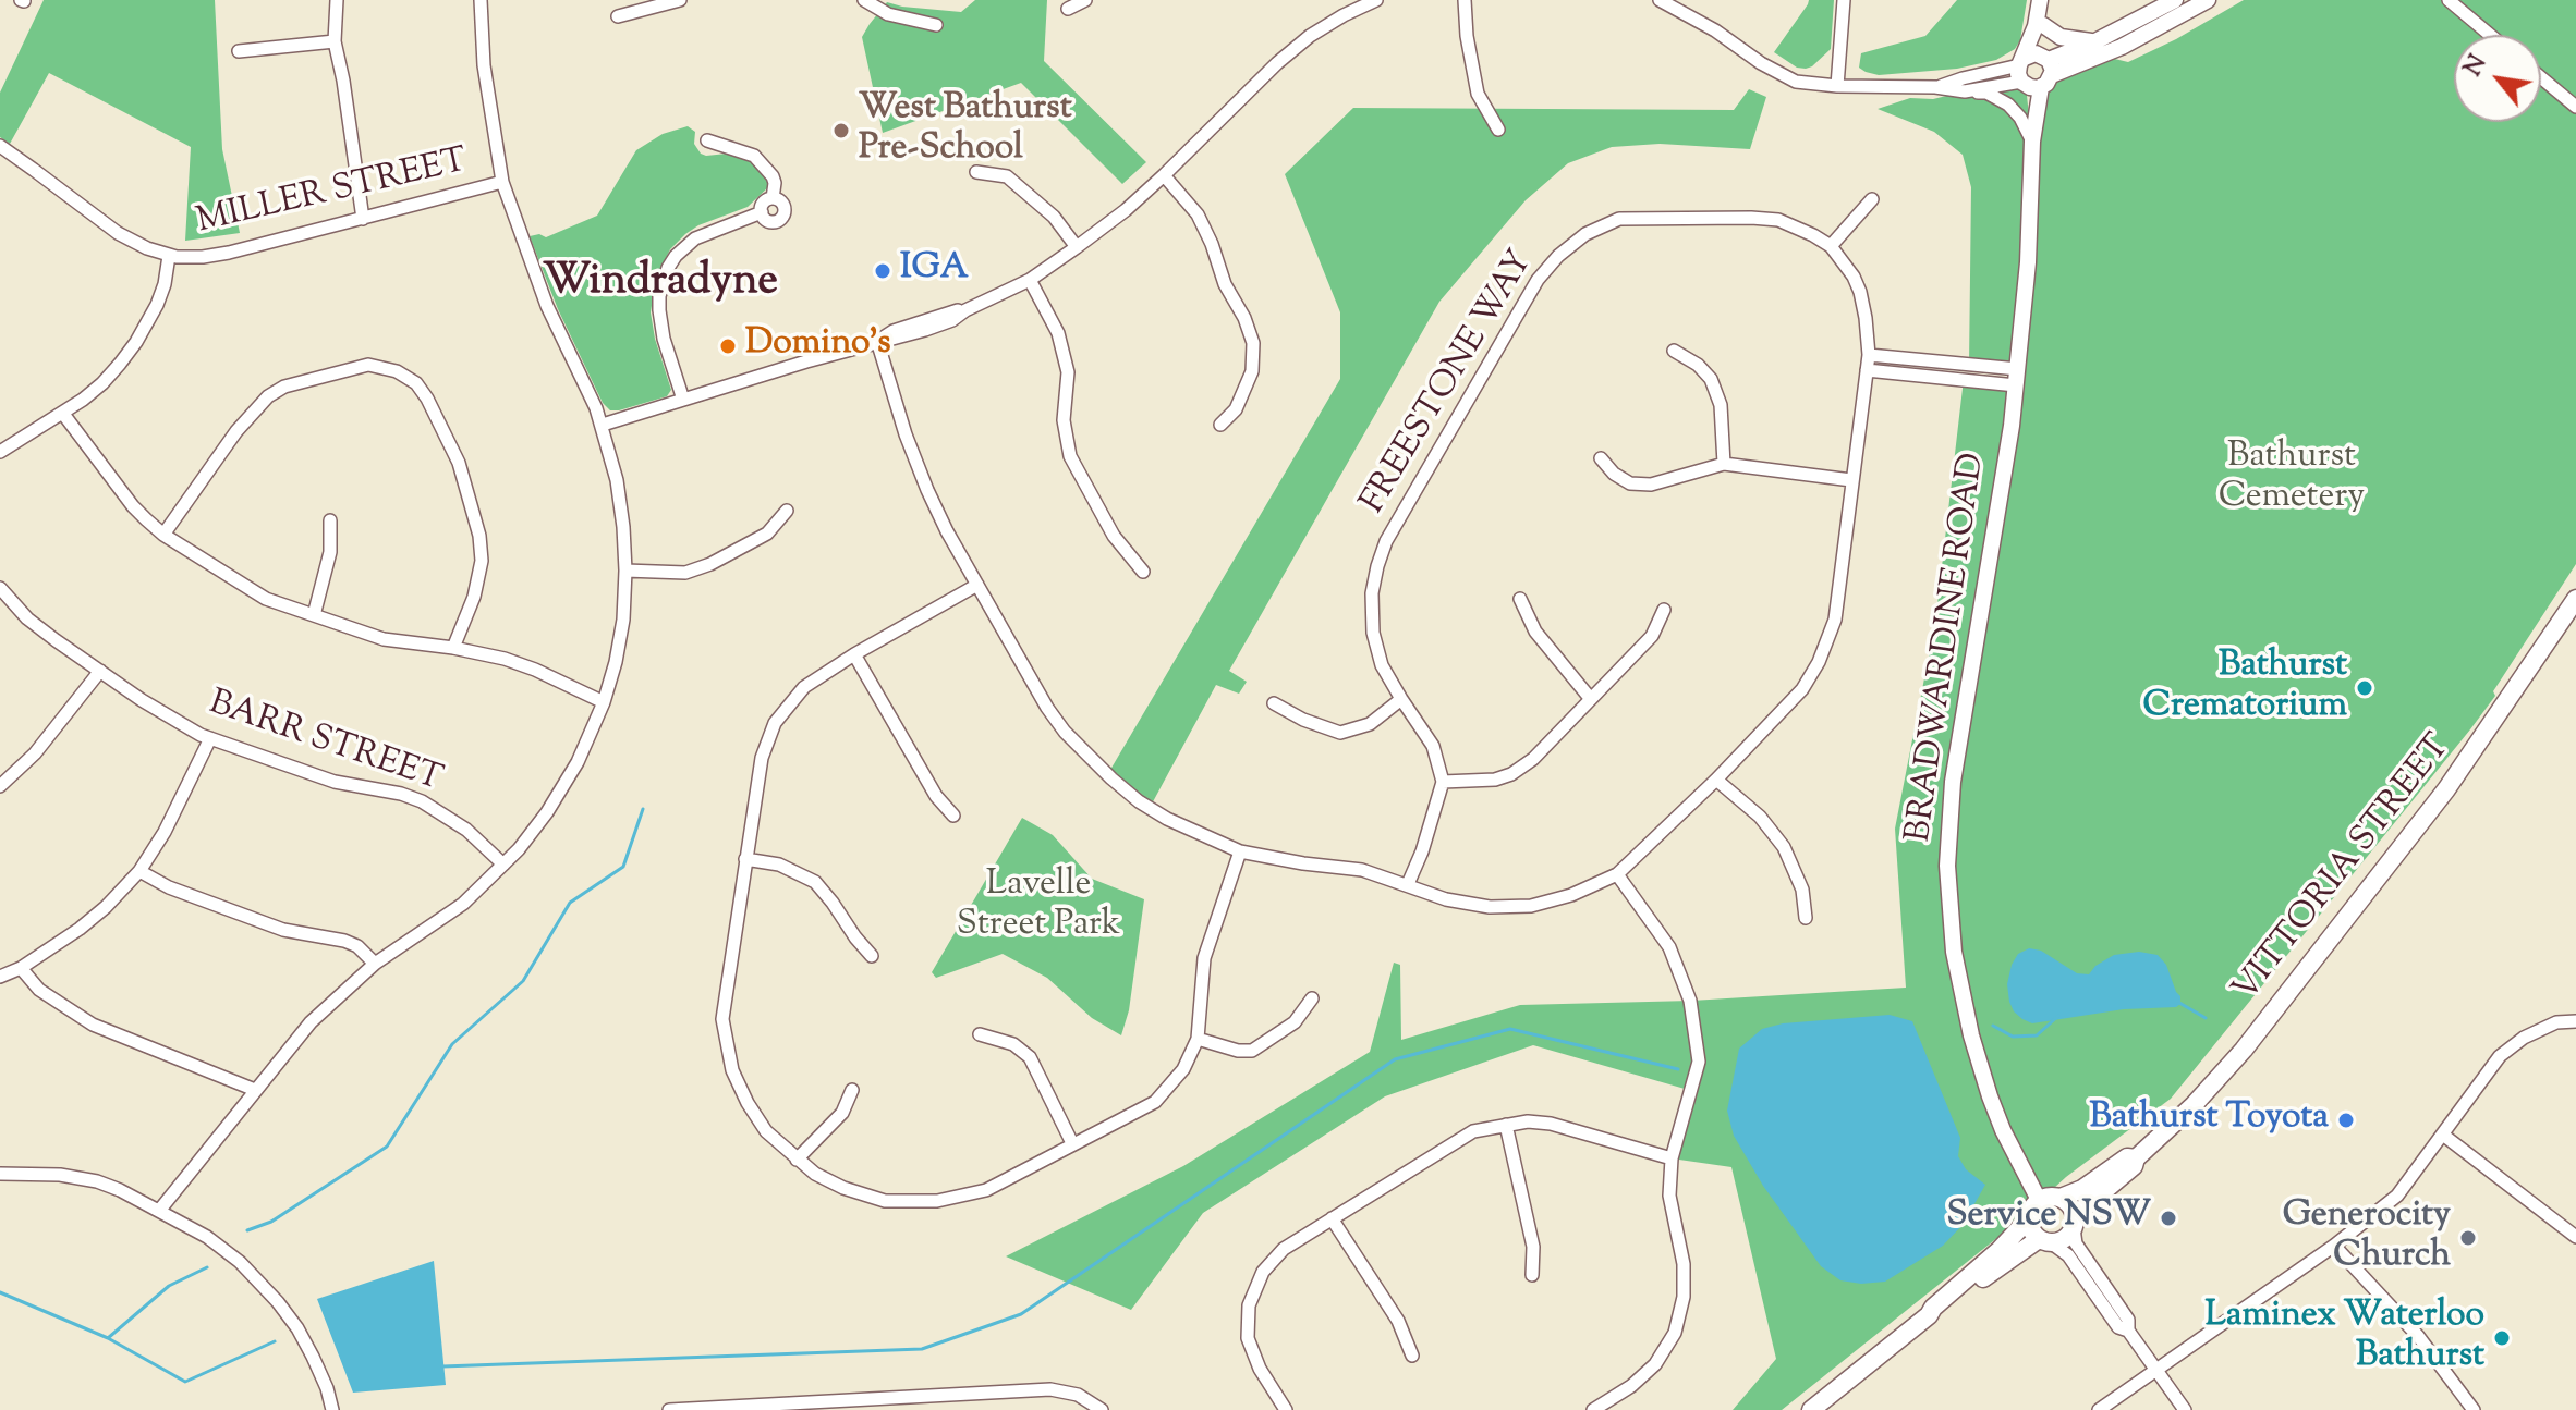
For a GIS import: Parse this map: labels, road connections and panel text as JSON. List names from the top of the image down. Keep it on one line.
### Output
{"streets":{"highway":["VITTORIA STREET"],"main road":["BRADWARDINE ROAD"],"street":["MILLER STREET","FREESTONE WAY","BARR STREET"]},"crossings":[["BRADWARDINE ROAD","VITTORIA STREET"]],"districts":["Windradyne"],"parks":["Bathurst Cemetery","Lavelle Street Park"],"places":["West Bathurst Pre-School","IGA","Domino's","Bathurst Crematorium","Bathurst Toyota","Service NSW","Generocity Church","Laminex Waterloo Bathurst"],"north":"top left"}
